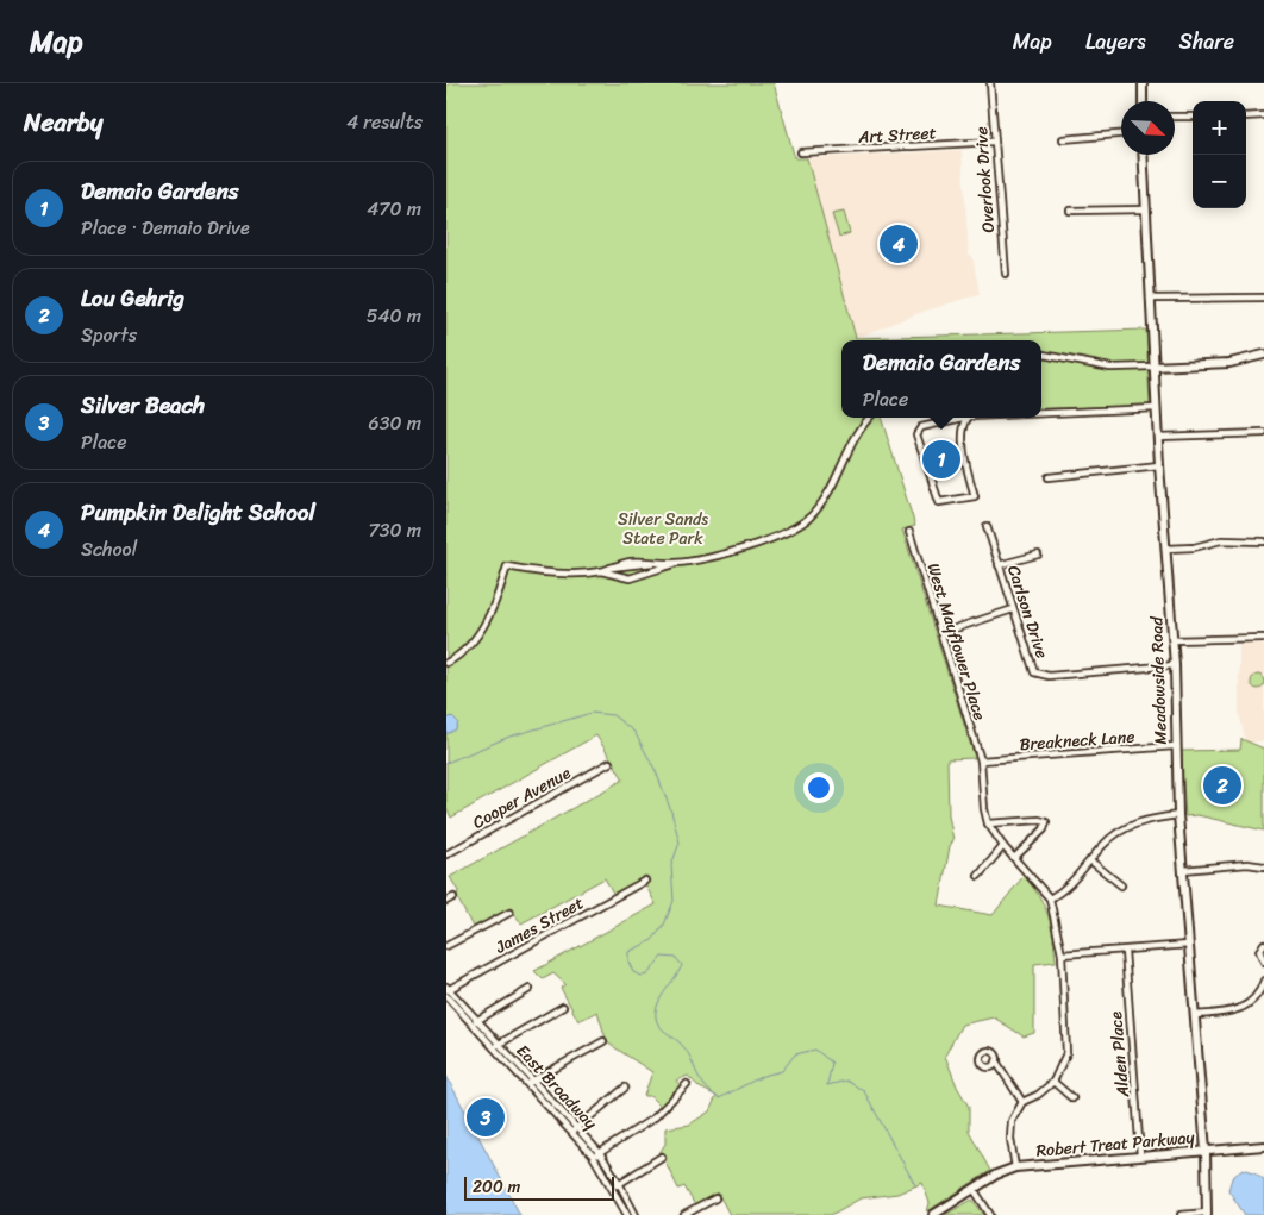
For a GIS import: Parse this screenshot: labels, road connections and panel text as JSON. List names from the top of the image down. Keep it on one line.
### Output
{"streets":{"main road":["Meadowside Road","Robert Treat Parkway"],"street":["Art Street","Overlook Drive","Carlson Drive","West Mayflower Place","Breakneck Lane","Cooper Avenue","James Street","Alden Place","East Broadway"]},"crossings":[["Art Street","Overlook Drive"],["Carlson Drive","Meadowside Road"],["West Mayflower Place","Breakneck Lane"],["Meadowside Road","Breakneck Lane"],["Meadowside Road","Robert Treat Parkway"],["James Street","East Broadway"],["Alden Place","Robert Treat Parkway"]],"parks":["Silver Sands State Park"],"scale_bar":"200 m","north":"bottom right","page":{"header":"Map","nav":["Map","Layers","Share"],"heading":["Nearby","4 results"],"map_buttons":["+","−"],"list":[{"mark":"1","name":"Demaio Gardens","note":"Place · Demaio Drive","value":"470 m"},{"mark":"2","name":"Lou Gehrig","note":"Sports","value":"540 m"},{"mark":"3","name":"Silver Beach","note":"Place","value":"630 m"},{"mark":"4","name":"Pumpkin Delight School","note":"School","value":"730 m"}],"pins":["4","1","2","3"],"popup":["Demaio Gardens","Place"],"scale":"200 m"}}
